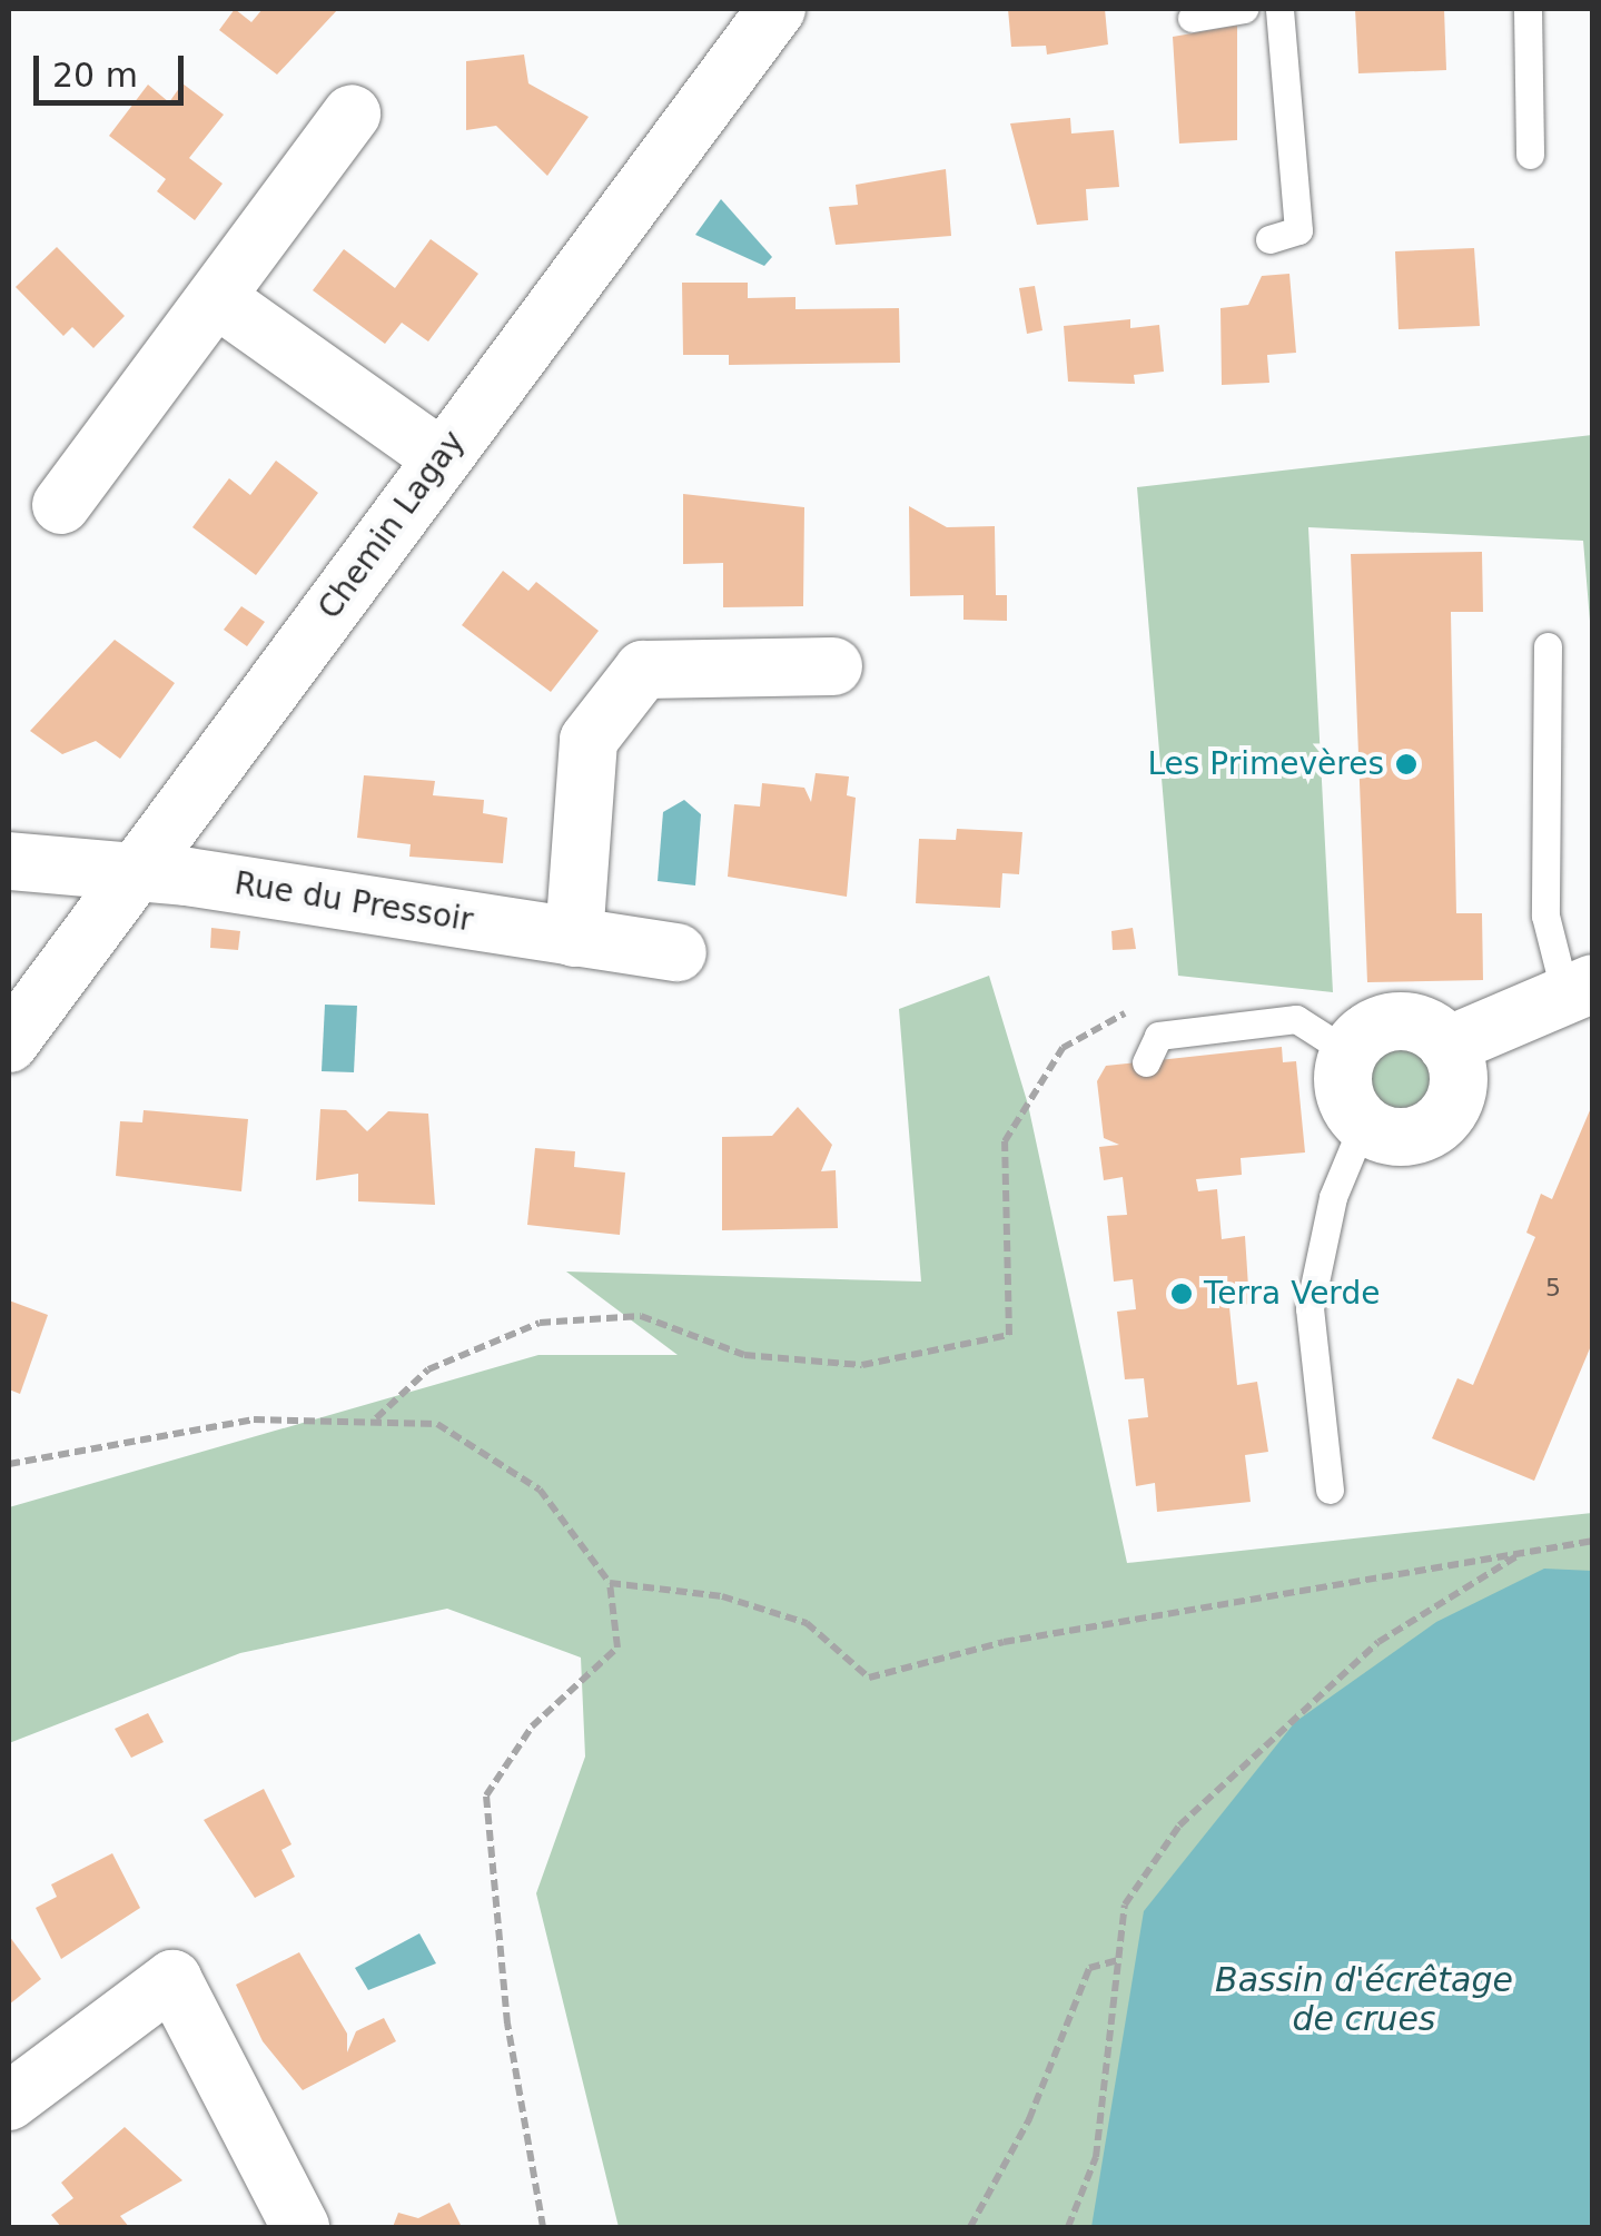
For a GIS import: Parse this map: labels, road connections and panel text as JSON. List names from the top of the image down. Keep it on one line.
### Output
{"streets":{"street":["Chemin Lagay","Rue du Pressoir"]},"crossings":[["Chemin Lagay","Rue du Pressoir"]],"water":["Bassin d'écrêtage de crues"],"places":["Les Primevères","Terra Verde"],"house_numbers":["5"],"scale_bar":"20 m"}
